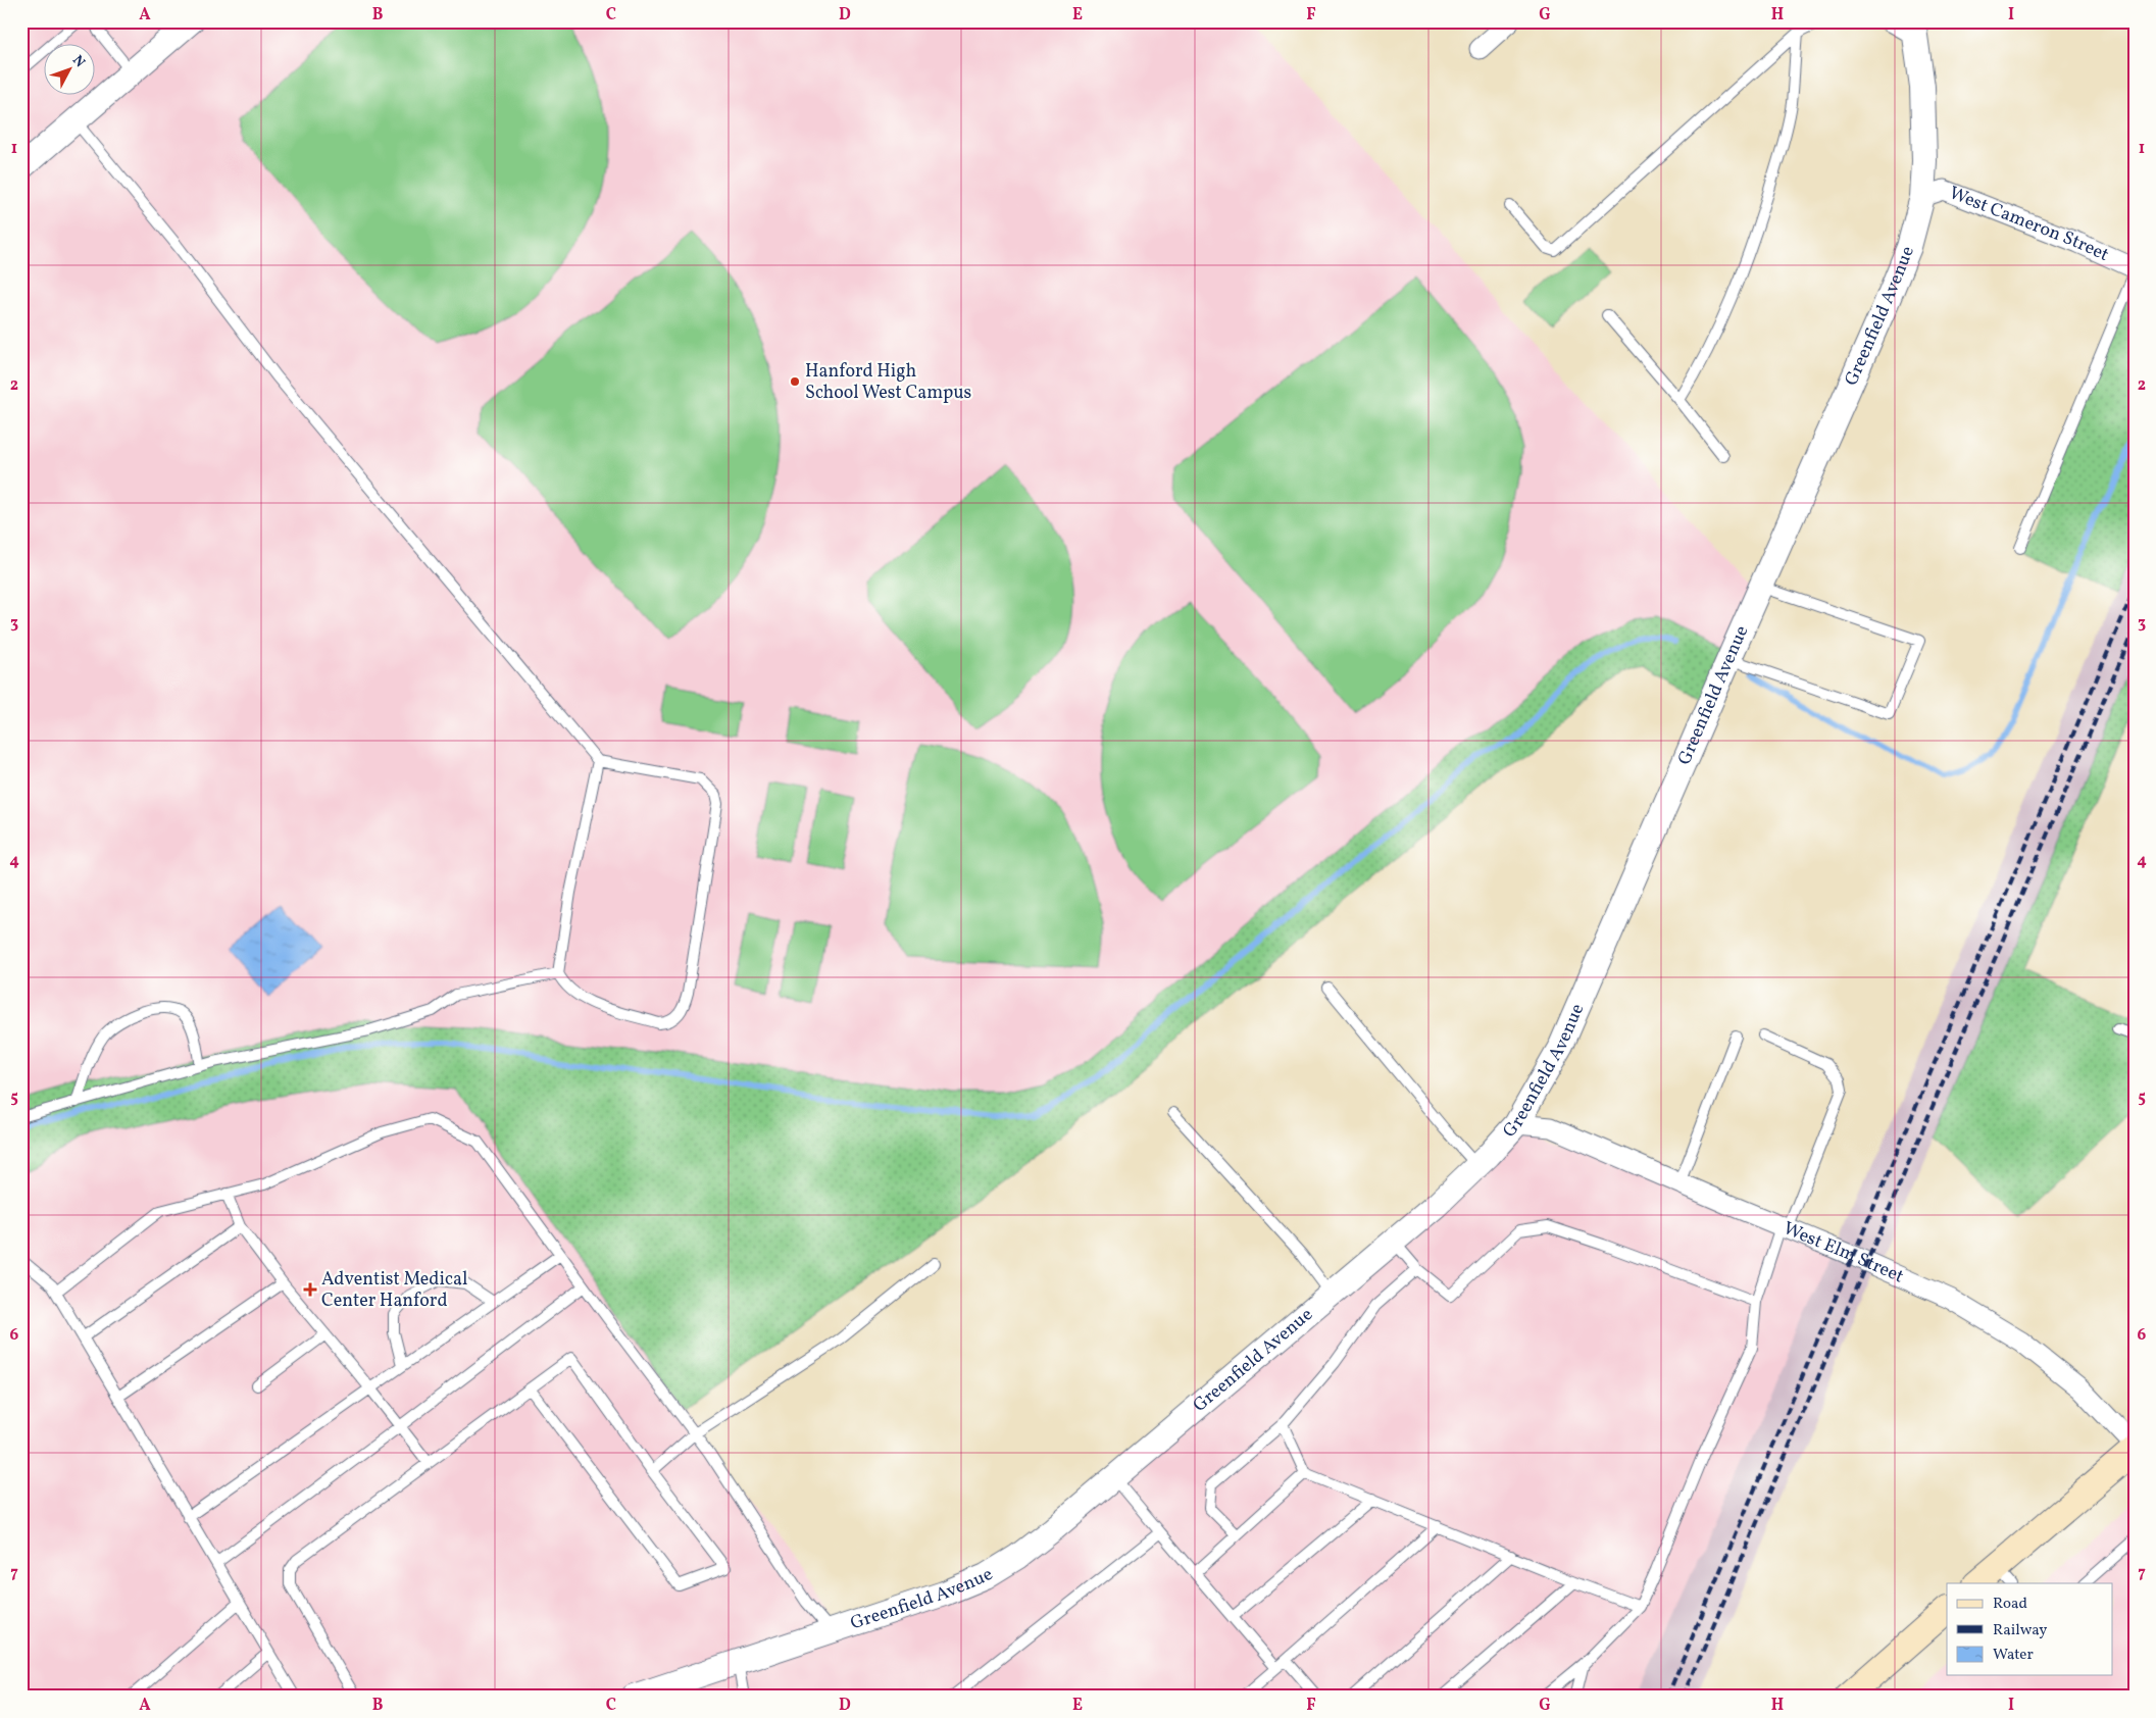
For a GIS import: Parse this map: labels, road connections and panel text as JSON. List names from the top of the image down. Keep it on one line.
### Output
{"streets":{"street":["West Cameron Street","Greenfield Avenue","West Elm Street"]},"crossings":[["West Cameron Street","Greenfield Avenue"],["Greenfield Avenue","West Elm Street"]],"places":{"other":["Hanford High School West Campus"],"health":["Adventist Medical Center Hanford"]},"legend":["Road","Railway","Water"],"north":"top right","grid":{"columns":["A","B","C","D","E","F","G","H","I"],"rows":["1","2","3","4","5","6","7"]}}
